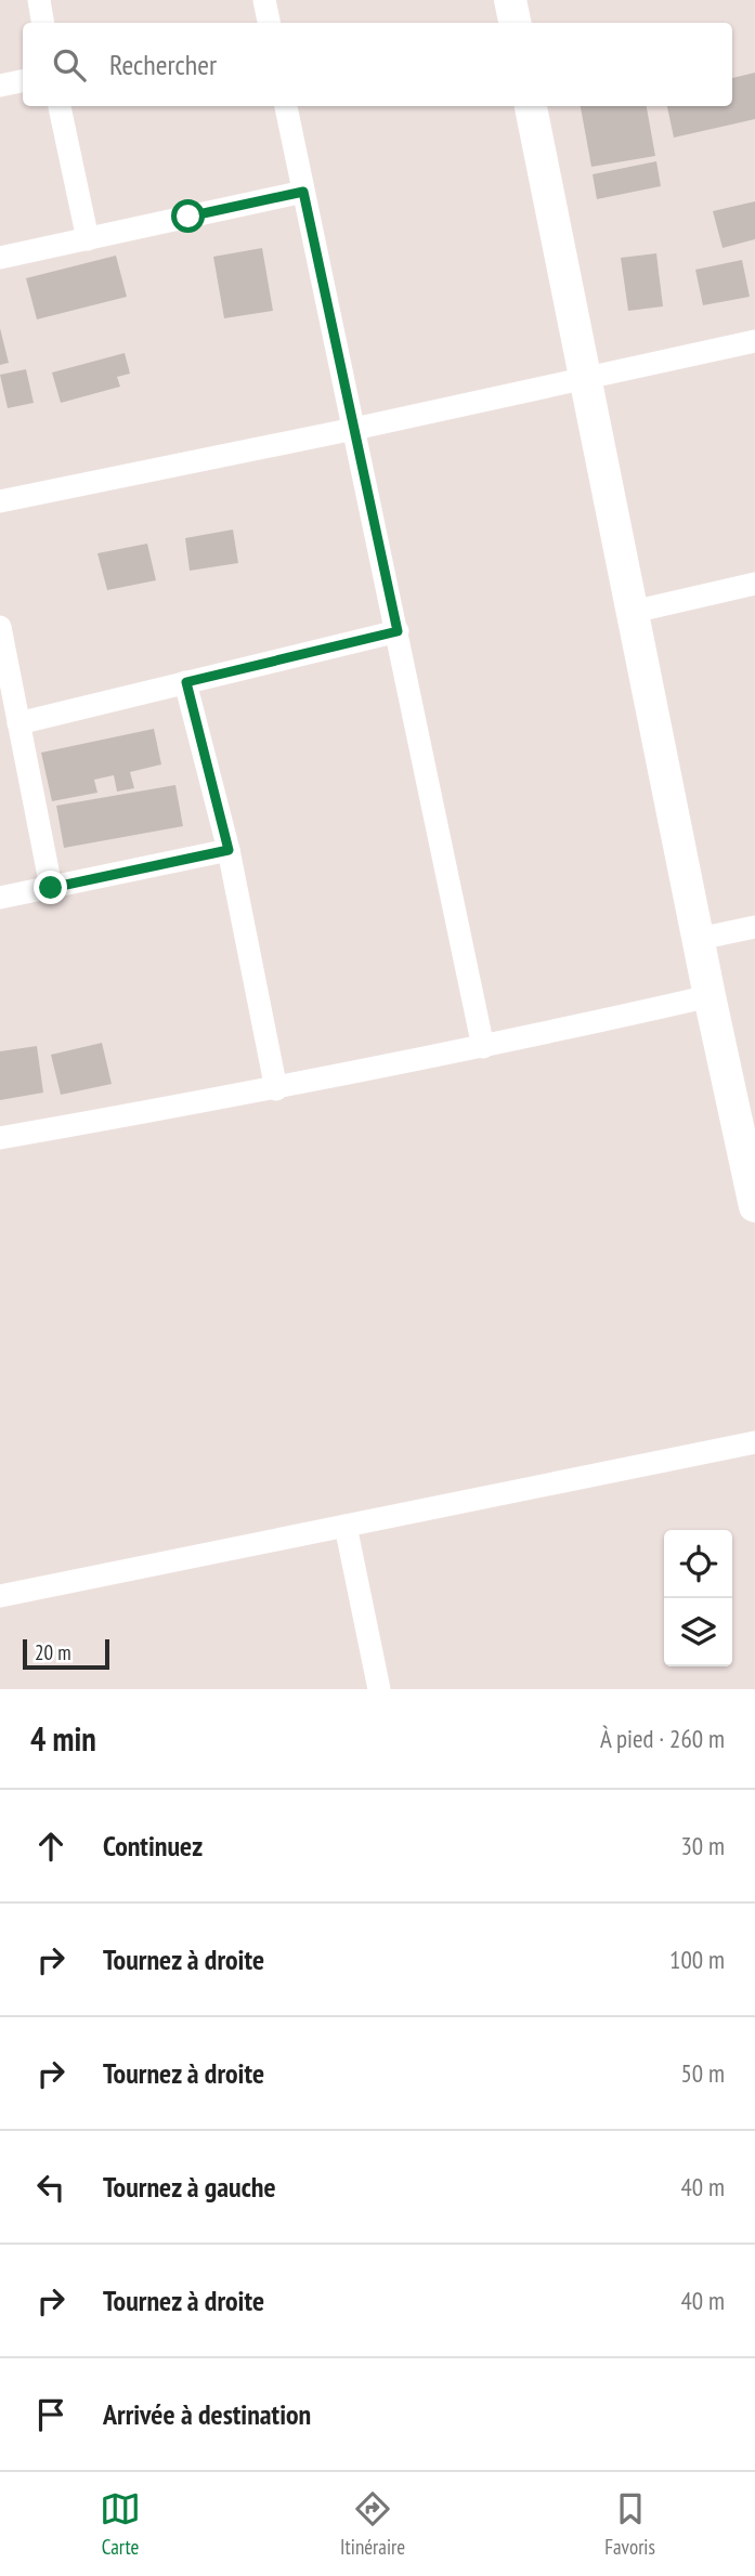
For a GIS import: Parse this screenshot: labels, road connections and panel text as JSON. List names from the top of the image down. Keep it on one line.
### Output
{"scale_bar":"20 m","page":{"search":"Rechercher","scale":"20 m","heading":["4 min","À pied · 260 m"],"list":[["Continuez","30 m"],["Tournez à droite","100 m"],["Tournez à droite","50 m"],["Tournez à gauche","40 m"],["Tournez à droite","40 m"],"Arrivée à destination"],"nav":["Carte","Itinéraire","Favoris"]}}
